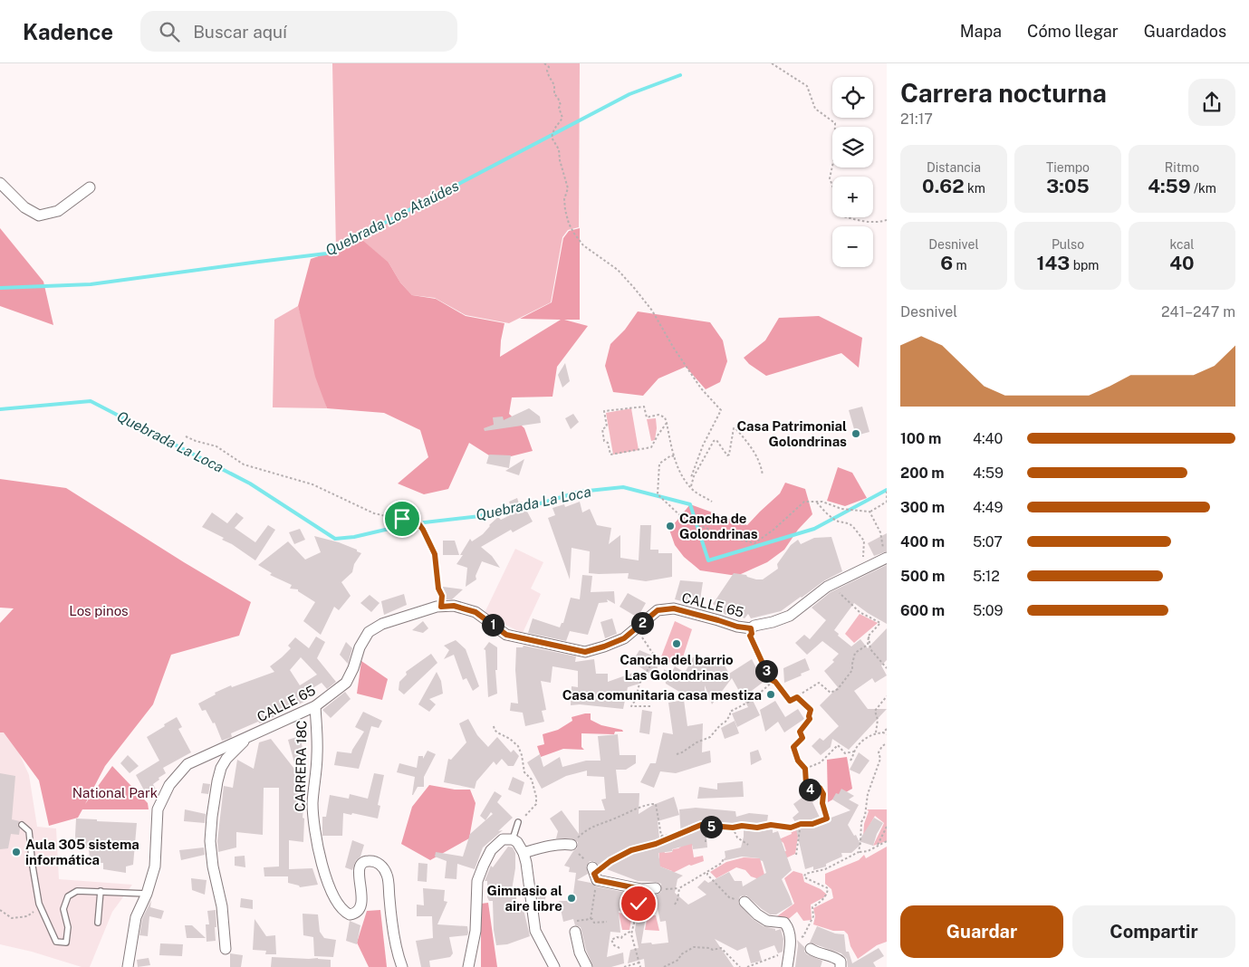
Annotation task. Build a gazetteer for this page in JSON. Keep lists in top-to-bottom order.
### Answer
{
  "streets": {
    "street": ["CALLE 65", "CARRERA 18C"]
  },
  "crossings": [
    ["CALLE 65", "CARRERA 18C"]
  ],
  "water": ["Quebrada Los Ataúdes", "Quebrada La Loca"],
  "parks": ["Los pinos", "National Park"],
  "places": [
    "Casa Patrimonial Golondrinas",
    "Cancha de Golondrinas",
    "Cancha del barrio Las Golondrinas",
    "Casa comunitaria casa mestiza",
    "Aula 305 sistema informática",
    "Gimnasio al aire libre"
  ],
  "page": {
    "header": "Kadence",
    "search": "Buscar aquí",
    "nav": ["Mapa", "Cómo llegar", "Guardados"],
    "heading": ["Carrera nocturna", "21:17"],
    "map_buttons": ["+", "−"],
    "stats": [
      ["Distancia", "0.62 km"],
      ["Tiempo", "3:05"],
      ["Ritmo", "4:59 /km"],
      ["Desnivel", "6 m"],
      ["Pulso", "143 bpm"],
      ["kcal", "40"]
    ],
    "chart": ["Desnivel", "241–247 m"],
    "list": [
      {
        "name": "100 m",
        "note": "4:40"
      },
      {
        "name": "200 m",
        "note": "4:59"
      },
      {
        "name": "300 m",
        "note": "4:49"
      },
      {
        "name": "400 m",
        "note": "5:07"
      },
      {
        "name": "500 m",
        "note": "5:12"
      },
      {
        "name": "600 m",
        "note": "5:09"
      }
    ],
    "pins": [
      "2",
      "1",
      "3",
      "4",
      "5"
    ],
    "buttons": ["Guardar", "Compartir"]
  }
}
